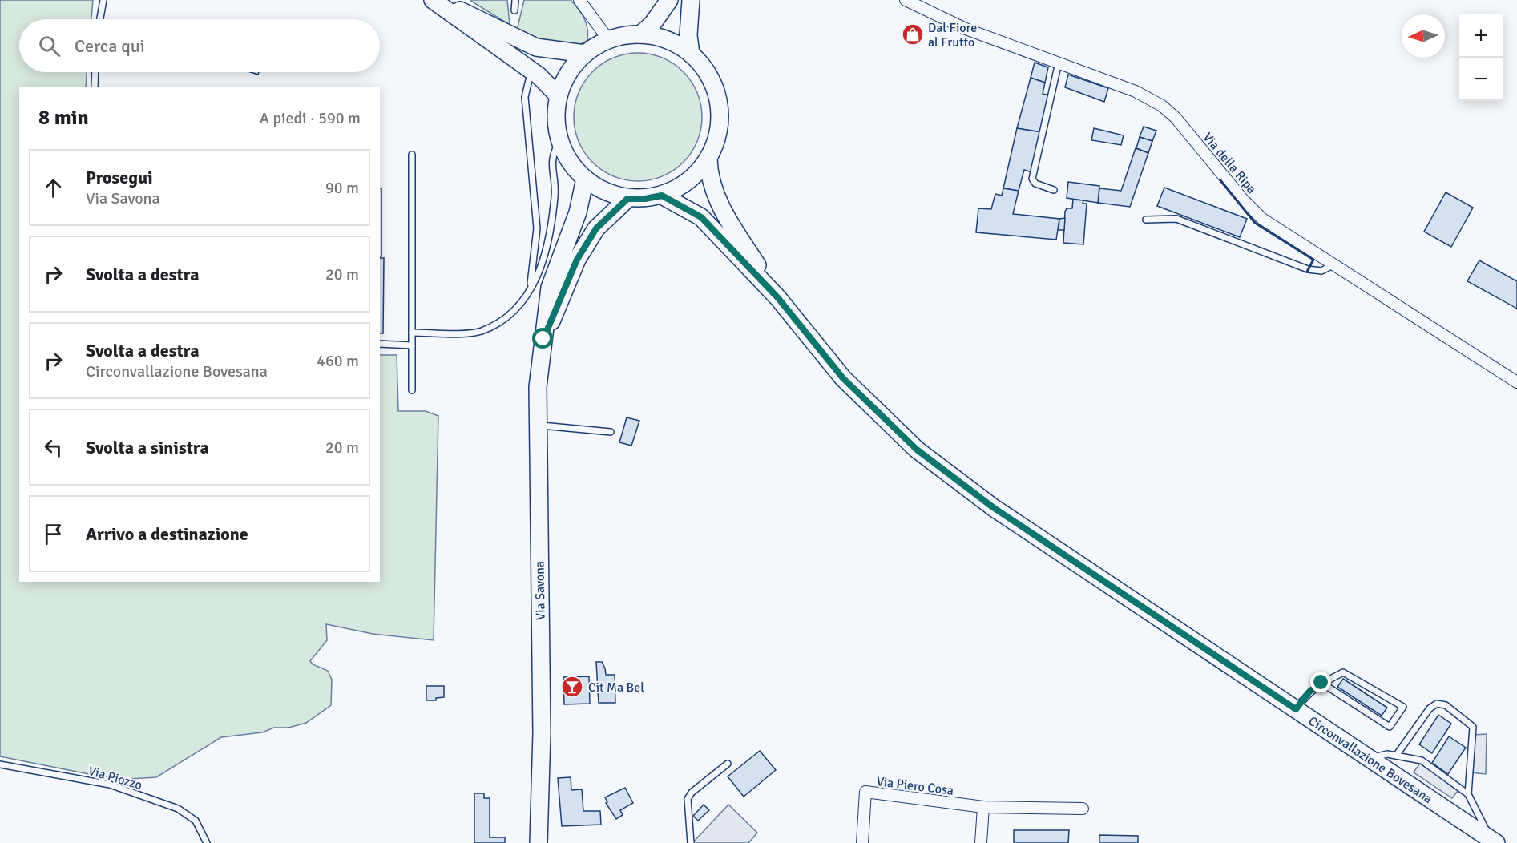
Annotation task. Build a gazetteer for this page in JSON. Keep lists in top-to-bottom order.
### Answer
{
  "streets": {
    "main road": ["Via Savona", "Circonvallazione Bovesana"],
    "street": ["Via della Ripa", "Via Piero Cosa"],
    "lane": ["Via Piozzo"]
  },
  "crossings": [
    ["Via Savona", "Circonvallazione Bovesana"]
  ],
  "places": {
    "shop": ["Dal Fiore al Frutto"],
    "bar": ["Cit Ma Bel"]
  },
  "north": "left",
  "page": {
    "map_buttons": ["+", "−"],
    "search": "Cerca qui",
    "heading": ["8 min", "A piedi · 590 m"],
    "list": [
      ["Prosegui", "Via Savona", "90 m"],
      ["Svolta a destra", "20 m"],
      ["Svolta a destra", "Circonvallazione Bovesana", "460 m"],
      ["Svolta a sinistra", "20 m"],
      "Arrivo a destinazione"
    ]
  }
}
